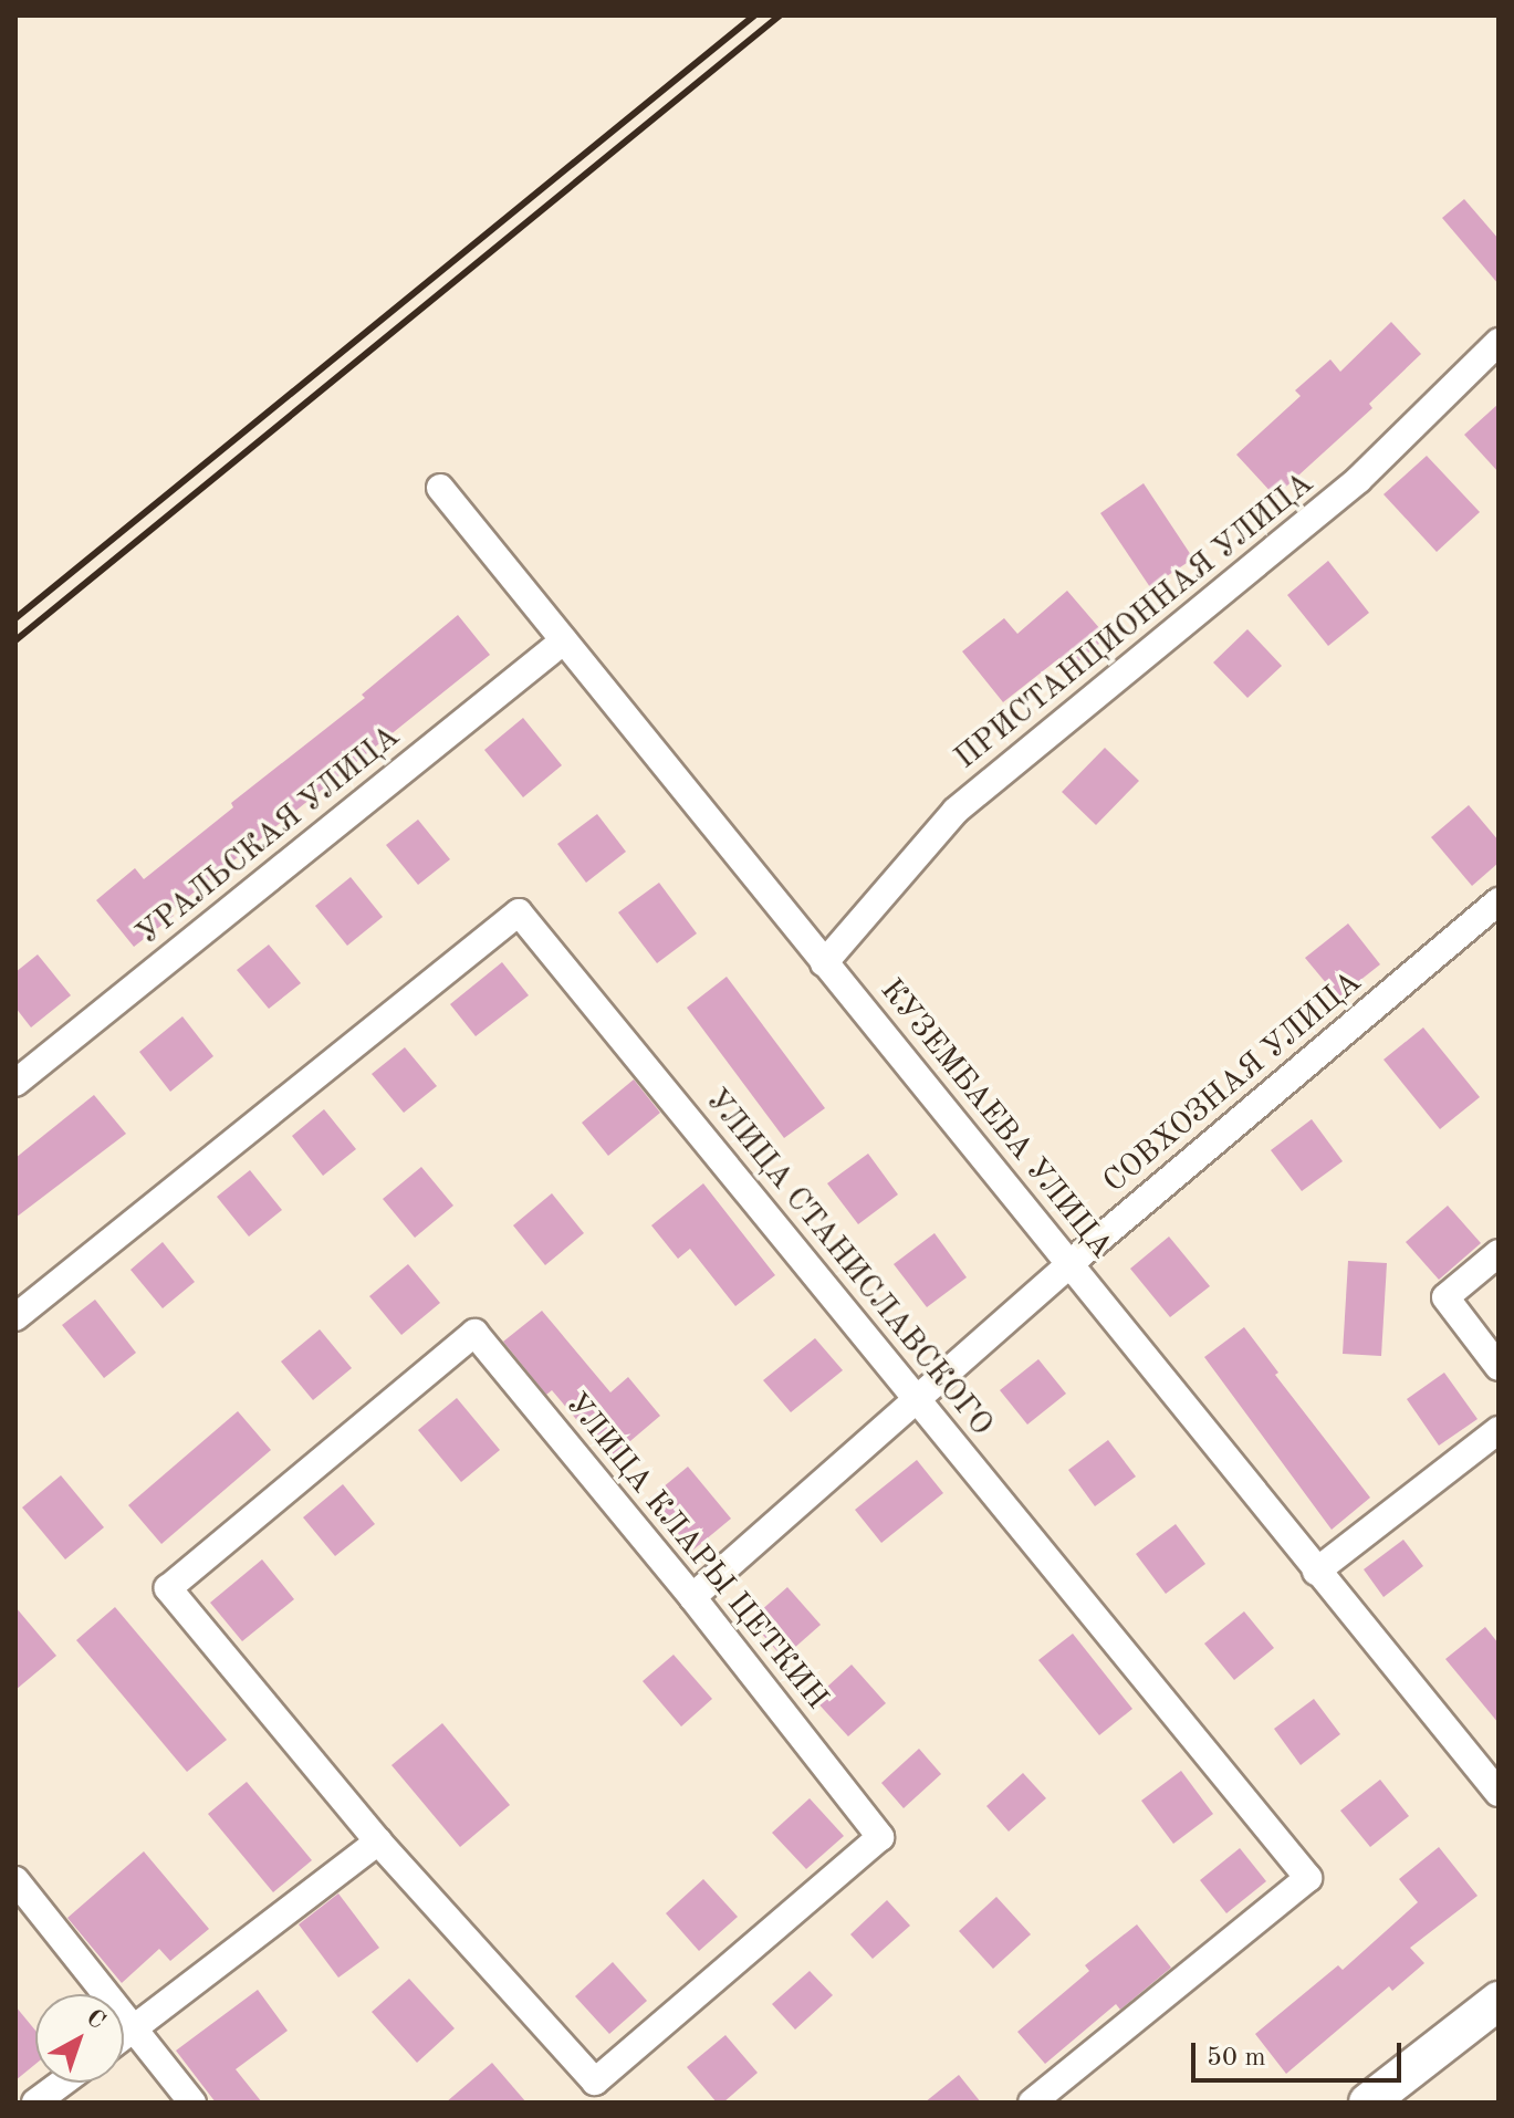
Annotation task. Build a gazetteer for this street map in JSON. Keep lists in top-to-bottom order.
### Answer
{
  "streets": {
    "street": [
      "ПРИСТАНЦИОННАЯ УЛИЦА",
      "УРАЛЬСКАЯ УЛИЦА",
      "СОВХОЗНАЯ УЛИЦА",
      "КУЗЕМБАЕВА УЛИЦА",
      "УЛИЦА СТАНИСЛАВСКОГО",
      "УЛИЦА КЛАРЫ ЦЕТКИН"
    ]
  },
  "crossings": [
    ["ПРИСТАНЦИОННАЯ УЛИЦА", "КУЗЕМБАЕВА УЛИЦА"],
    ["УРАЛЬСКАЯ УЛИЦА", "КУЗЕМБАЕВА УЛИЦА"],
    ["СОВХОЗНАЯ УЛИЦА", "КУЗЕМБАЕВА УЛИЦА"],
    ["СОВХОЗНАЯ УЛИЦА", "УЛИЦА СТАНИСЛАВСКОГО"],
    ["СОВХОЗНАЯ УЛИЦА", "УЛИЦА КЛАРЫ ЦЕТКИН"]
  ],
  "scale_bar": "50 m",
  "north": "top right"
}
